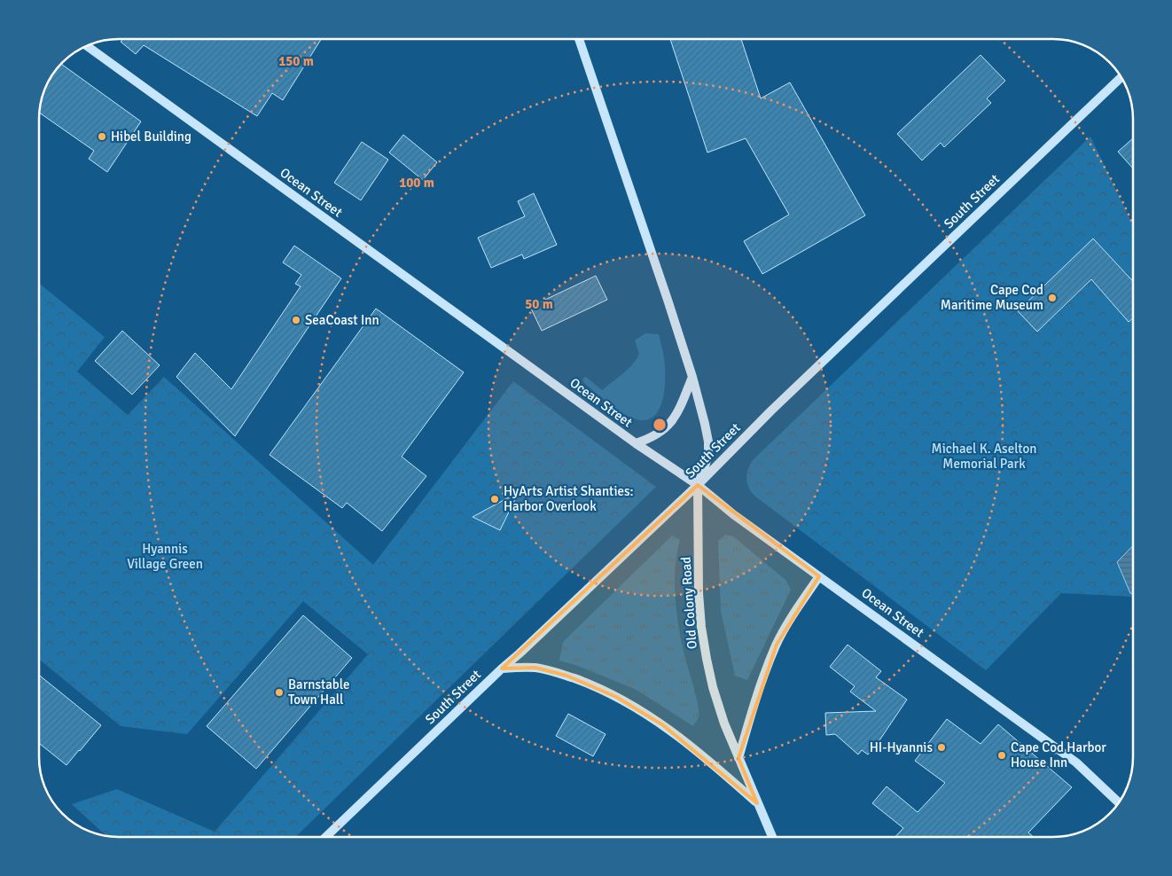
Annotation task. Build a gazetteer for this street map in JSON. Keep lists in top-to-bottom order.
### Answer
{
  "streets": {
    "main road": ["Ocean Street", "South Street", "Old Colony Road"]
  },
  "crossings": [
    ["Ocean Street", "South Street"],
    ["Ocean Street", "Old Colony Road"],
    ["South Street", "Old Colony Road"]
  ],
  "parks": ["Michael K. Aselton Memorial Park", "Hyannis Village Green"],
  "places": [
    "Hibel Building",
    "Cape Cod Maritime Museum",
    "SeaCoast Inn",
    "HyArts Artist Shanties: Harbor Overlook",
    "Barnstable Town Hall",
    "HI-Hyannis",
    "Cape Cod Harbor House Inn"
  ],
  "rings": ["150 m", "100 m", "50 m"]
}
